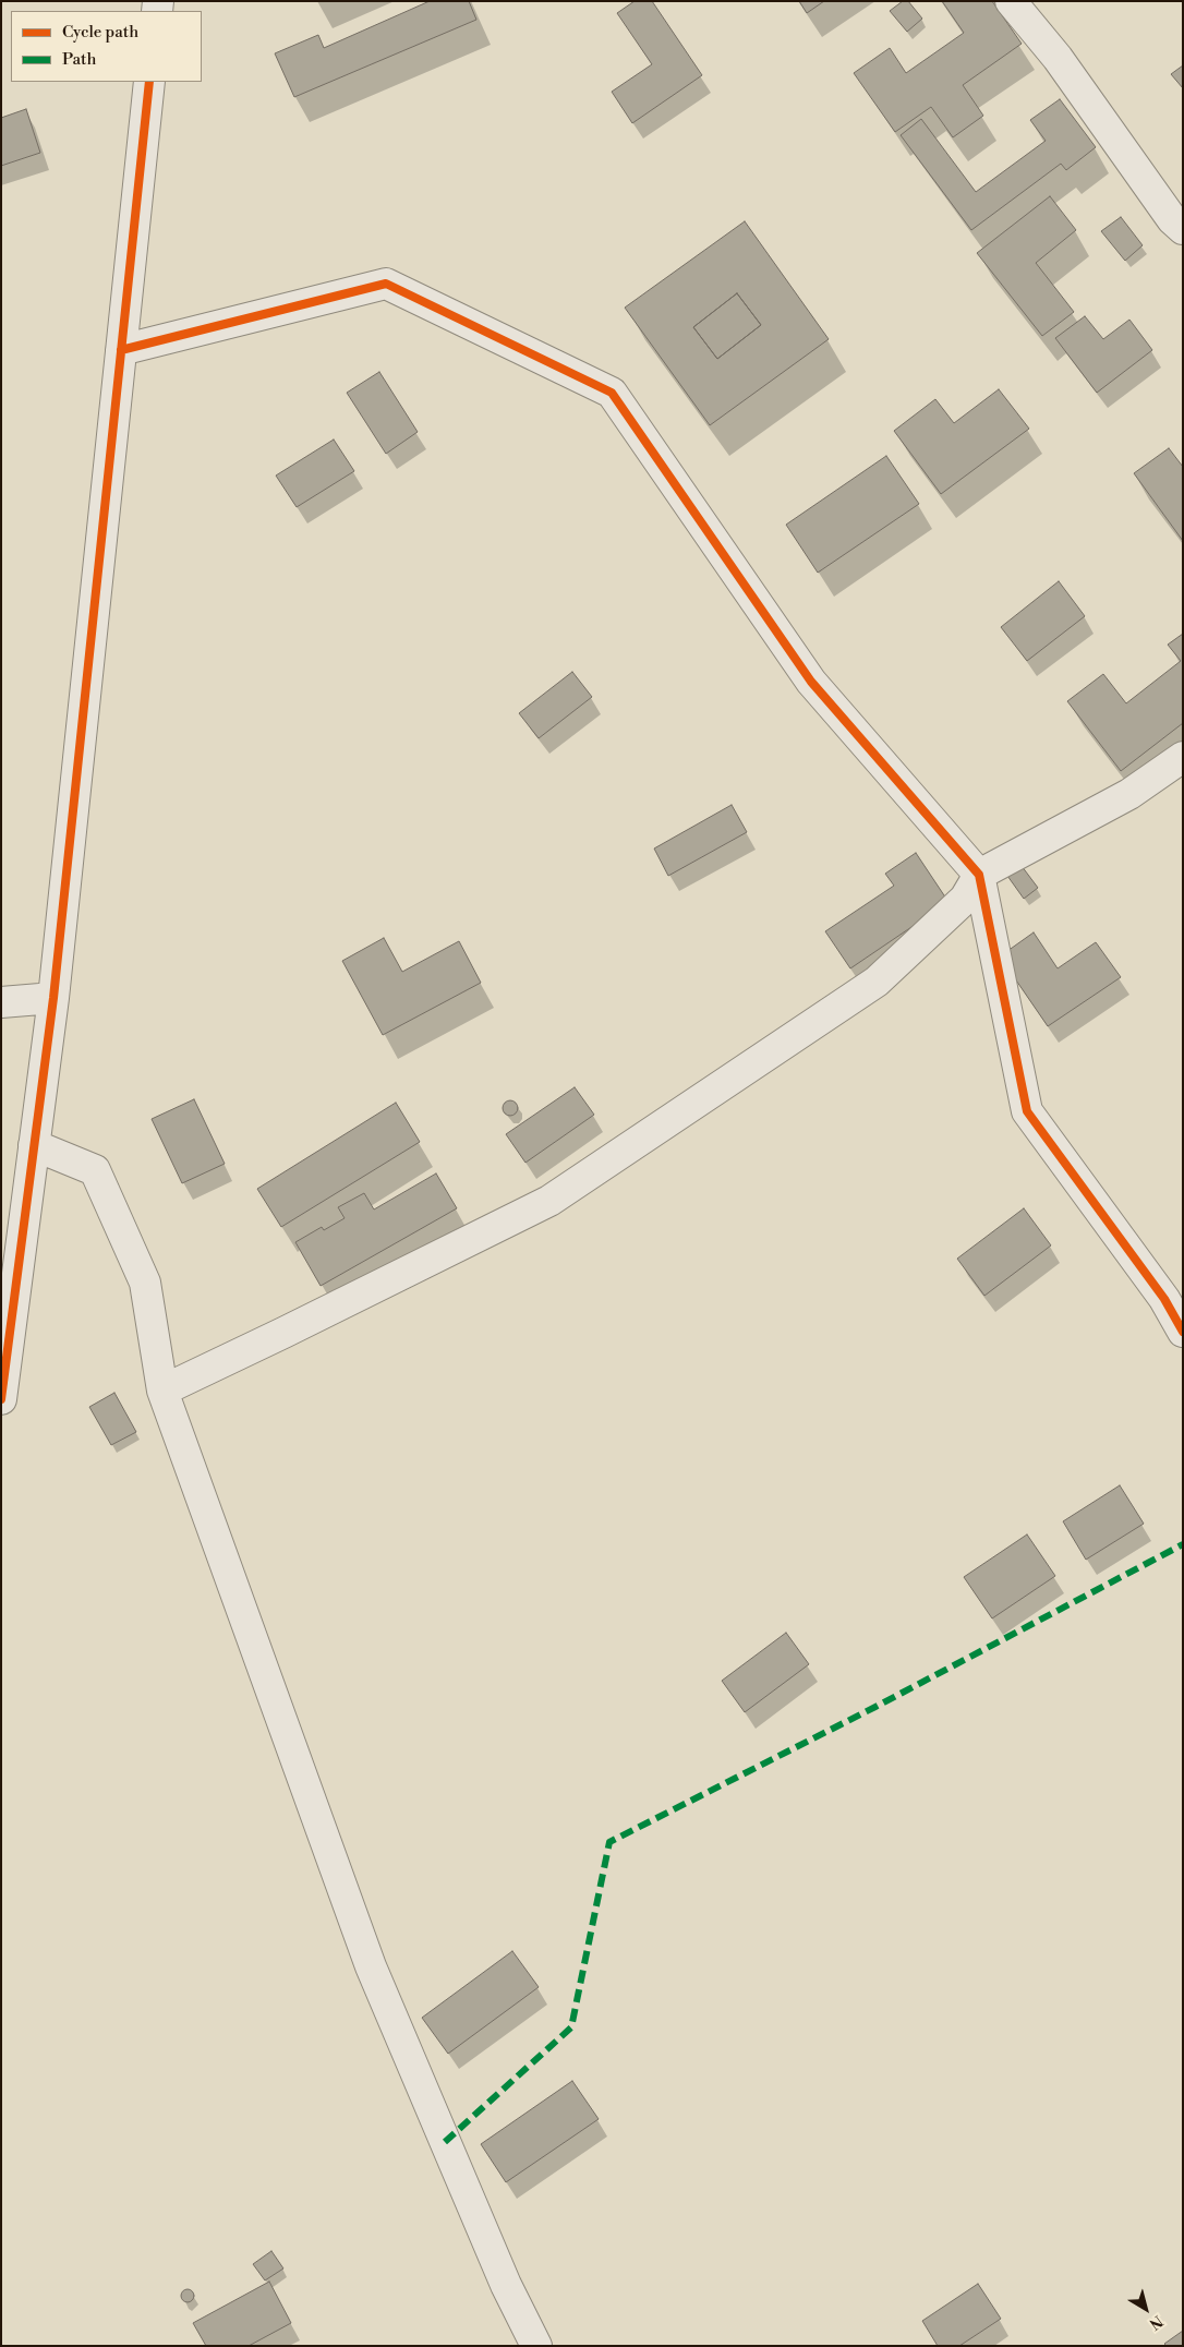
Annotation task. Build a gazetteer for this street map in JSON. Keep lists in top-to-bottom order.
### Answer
{
  "legend": ["Cycle path", "Path"],
  "north": "bottom right"
}
